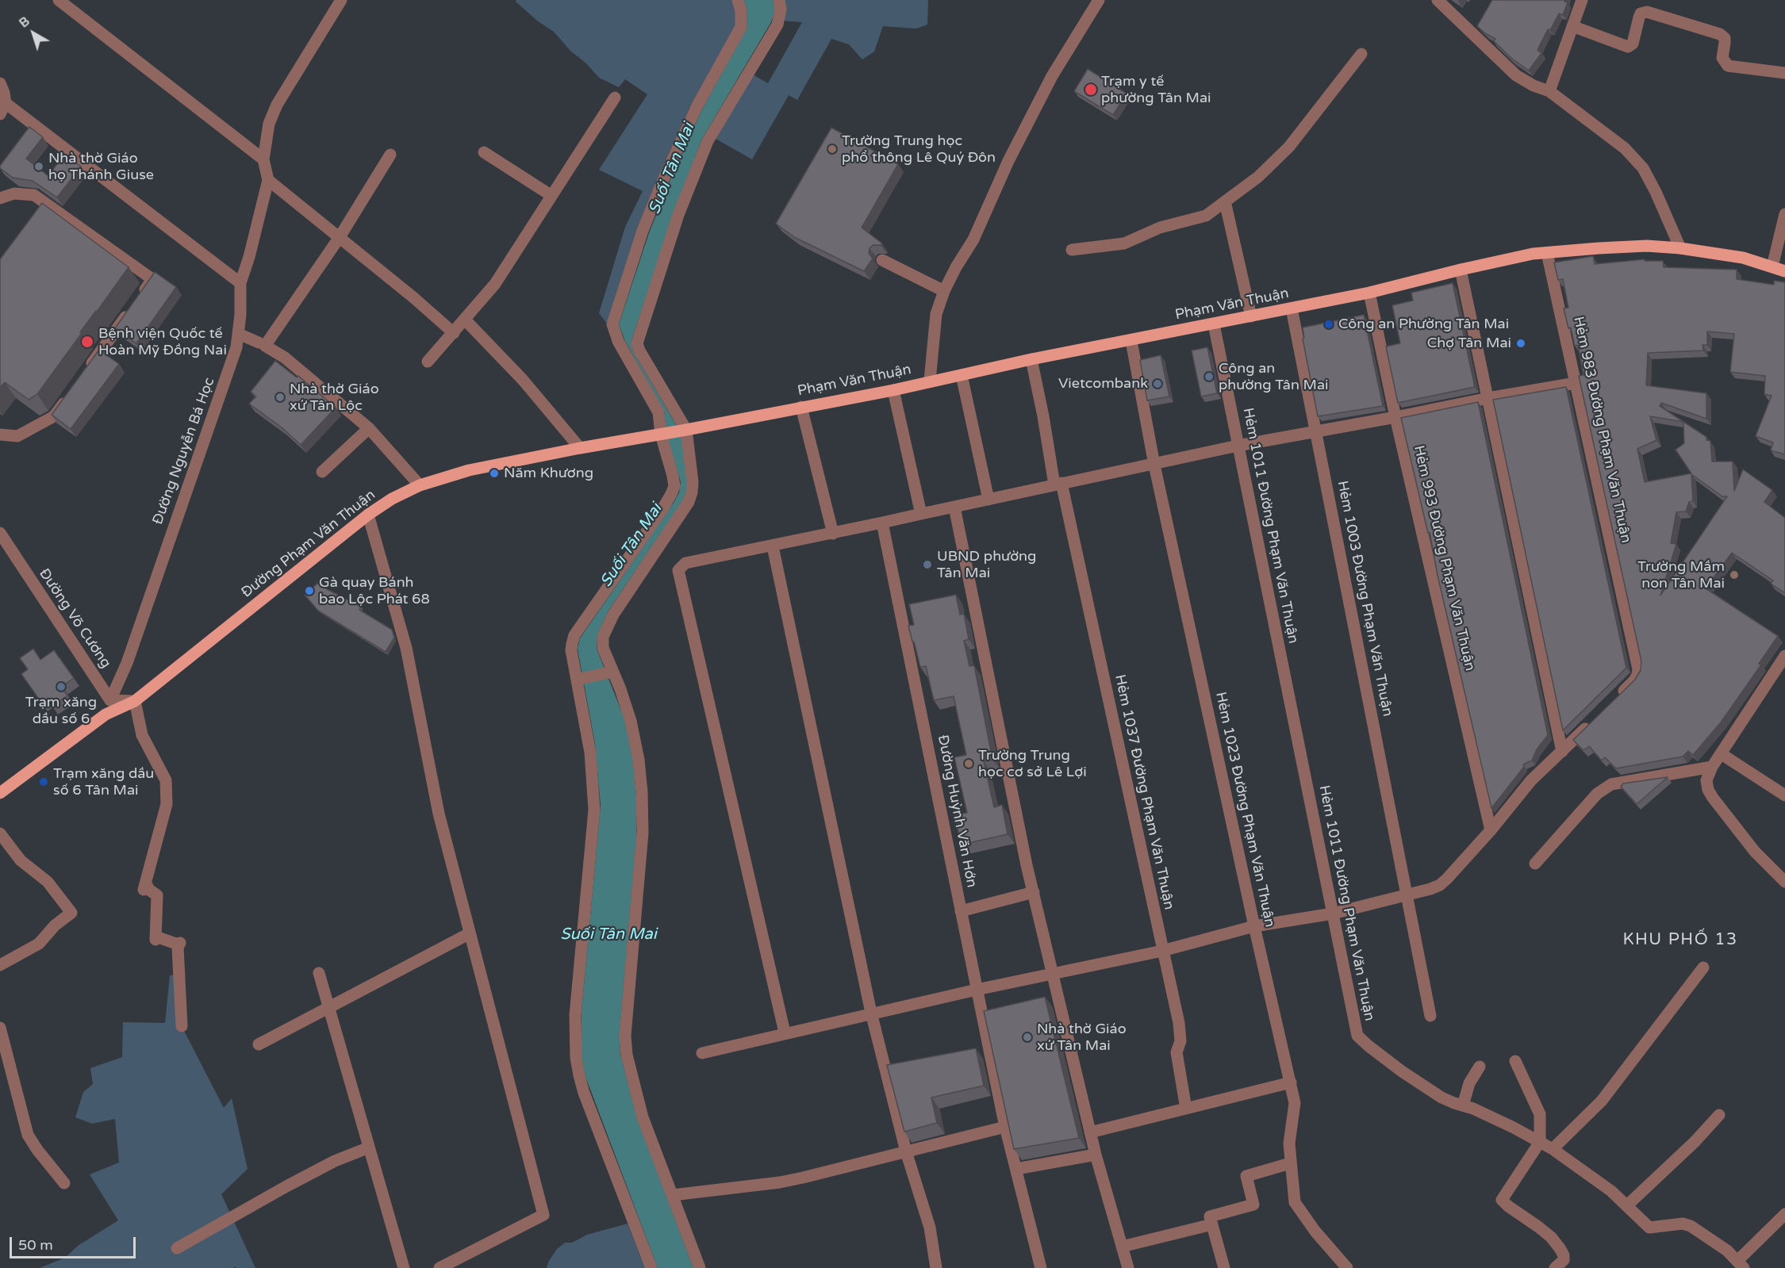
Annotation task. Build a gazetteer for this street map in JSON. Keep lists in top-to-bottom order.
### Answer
{
  "streets": {
    "main road": ["Phạm Văn Thuận", "Đường Phạm Văn Thuận"],
    "street": [
      "Hẻm 983 Đường Phạm Văn Thuận",
      "Đường Nguyễn Bá Học",
      "Hẻm 1011 Đường Phạm Văn Thuận",
      "Hẻm 993 Đường Phạm Văn Thuận",
      "Hẻm 1003 Đường Phạm Văn Thuận",
      "Đường Võ Cương",
      "Hẻm 1037 Đường Phạm Văn Thuận",
      "Hẻm 1023 Đường Phạm Văn Thuận",
      "Đường Huỳnh Văn Hớn"
    ]
  },
  "crossings": [
    ["Phạm Văn Thuận", "Hẻm 983 Đường Phạm Văn Thuận"],
    ["Phạm Văn Thuận", "Hẻm 1011 Đường Phạm Văn Thuận"],
    ["Phạm Văn Thuận", "Đường Phạm Văn Thuận"],
    ["Phạm Văn Thuận", "Hẻm 993 Đường Phạm Văn Thuận"],
    ["Phạm Văn Thuận", "Hẻm 1003 Đường Phạm Văn Thuận"],
    ["Phạm Văn Thuận", "Hẻm 1037 Đường Phạm Văn Thuận"],
    ["Phạm Văn Thuận", "Hẻm 1023 Đường Phạm Văn Thuận"],
    ["Đường Nguyễn Bá Học", "Đường Võ Cương"]
  ],
  "districts": ["KHU PHỐ 13"],
  "water": ["Suối Tân Mai"],
  "places": [
    "Trạm y tế phường Tân Mai",
    "Trường Trung học phổ thông Lê Quý Đôn",
    "Nhà thờ Giáo họ Thánh Giuse",
    "Công an Phường Tân Mai",
    "Bệnh viện Quốc tế Hoàn Mỹ Đồng Nai",
    "Chợ Tân Mai",
    "Công an phường Tân Mai",
    "Vietcombank",
    "Nhà thờ Giáo xứ Tân Lộc",
    "Năm Khương",
    "UBND phường Tân Mai",
    "Trường Mầm non Tân Mai",
    "Gà quay Bánh bao Lộc Phát 68",
    "Trạm xăng dầu số 6",
    "Trường Trung học cơ sở Lê Lợi",
    "Trạm xăng dầu số 6 Tân Mai",
    "Nhà thờ Giáo xứ Tân Mai"
  ],
  "scale_bar": "50 m",
  "north": "top left"
}
